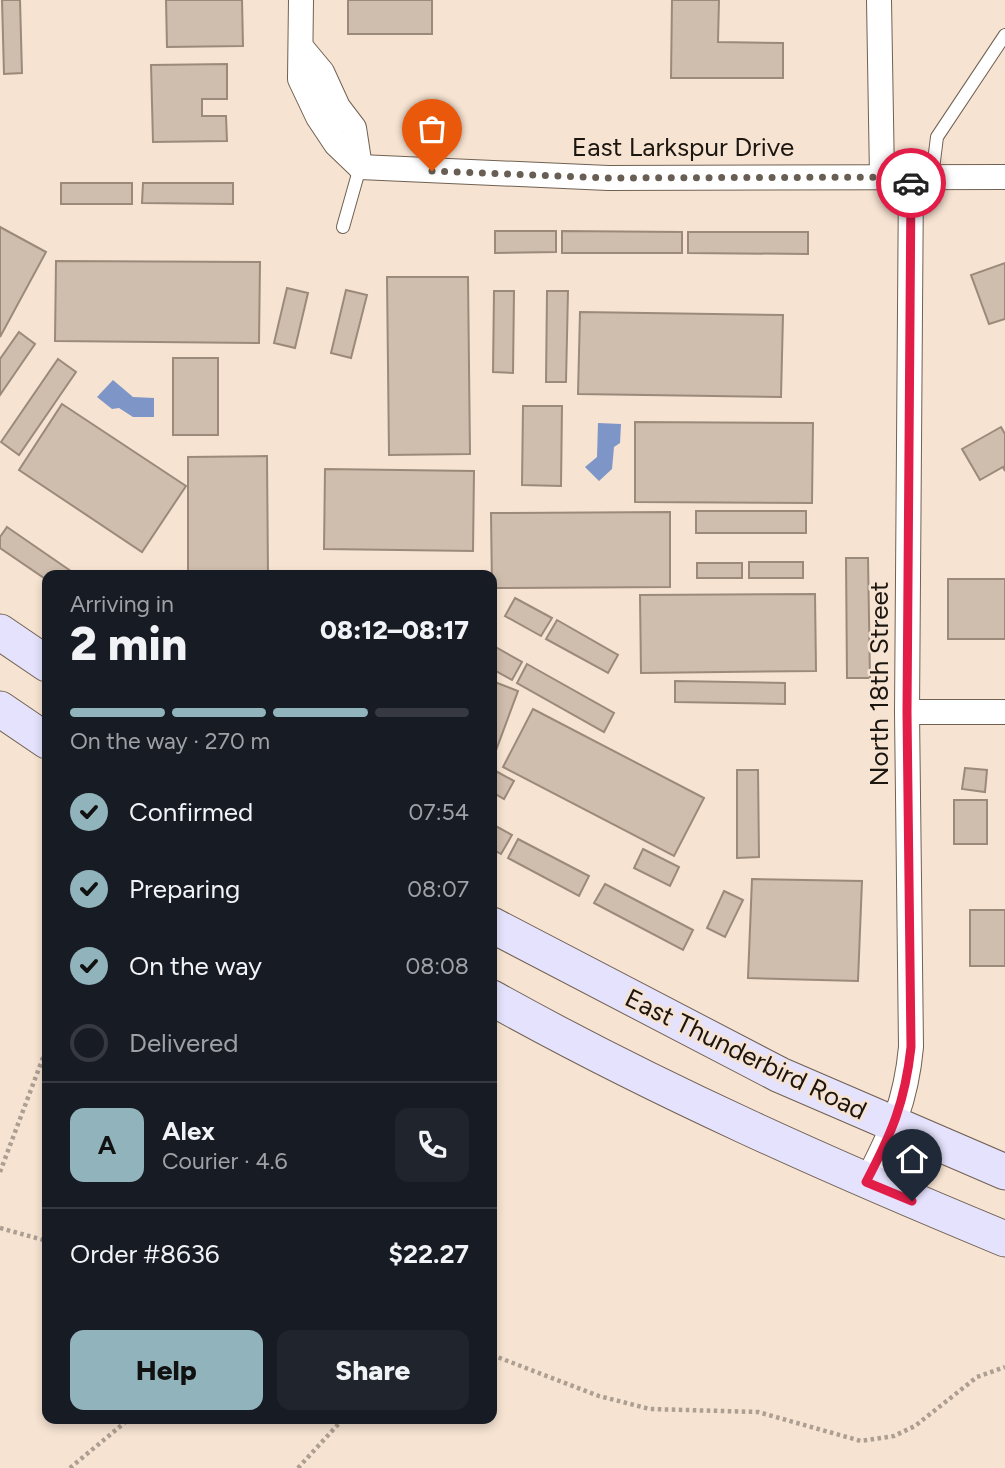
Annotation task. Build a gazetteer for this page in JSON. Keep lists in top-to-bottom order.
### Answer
{
  "streets": {
    "main road": ["East Thunderbird Road"],
    "street": ["East Larkspur Drive", "North 18th Street"]
  },
  "crossings": [
    ["East Larkspur Drive", "North 18th Street"],
    ["North 18th Street", "East Thunderbird Road"]
  ],
  "page": {
    "heading": ["2 min", "Arriving in", "08:12–08:17"],
    "panel": [
      "Alex",
      "Courier · 4.6",
      "Order #8636",
      "$22.27"
    ],
    "bar": "On the way · 270 m",
    "list": [
      ["Confirmed", "07:54"],
      ["Preparing", "08:07"],
      ["On the way", "08:08"],
      "Delivered"
    ],
    "round": "A",
    "buttons": ["Help", "Share"]
  }
}
